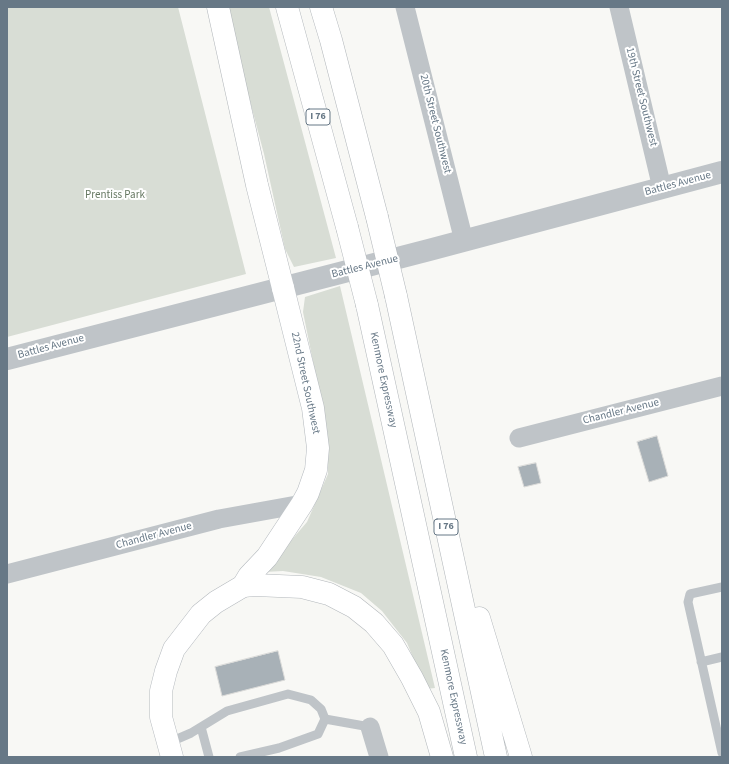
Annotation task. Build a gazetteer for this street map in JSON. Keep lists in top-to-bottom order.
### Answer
{
  "streets": {
    "main road": ["I 76", "Kenmore Expressway", "22nd Street Southwest"],
    "street": [
      "19th Street Southwest",
      "20th Street Southwest",
      "Battles Avenue",
      "Chandler Avenue"
    ]
  },
  "crossings": [
    ["19th Street Southwest", "Battles Avenue"],
    ["20th Street Southwest", "Battles Avenue"],
    ["Battles Avenue", "22nd Street Southwest"],
    ["22nd Street Southwest", "Chandler Avenue"]
  ],
  "parks": ["Prentiss Park"]
}
